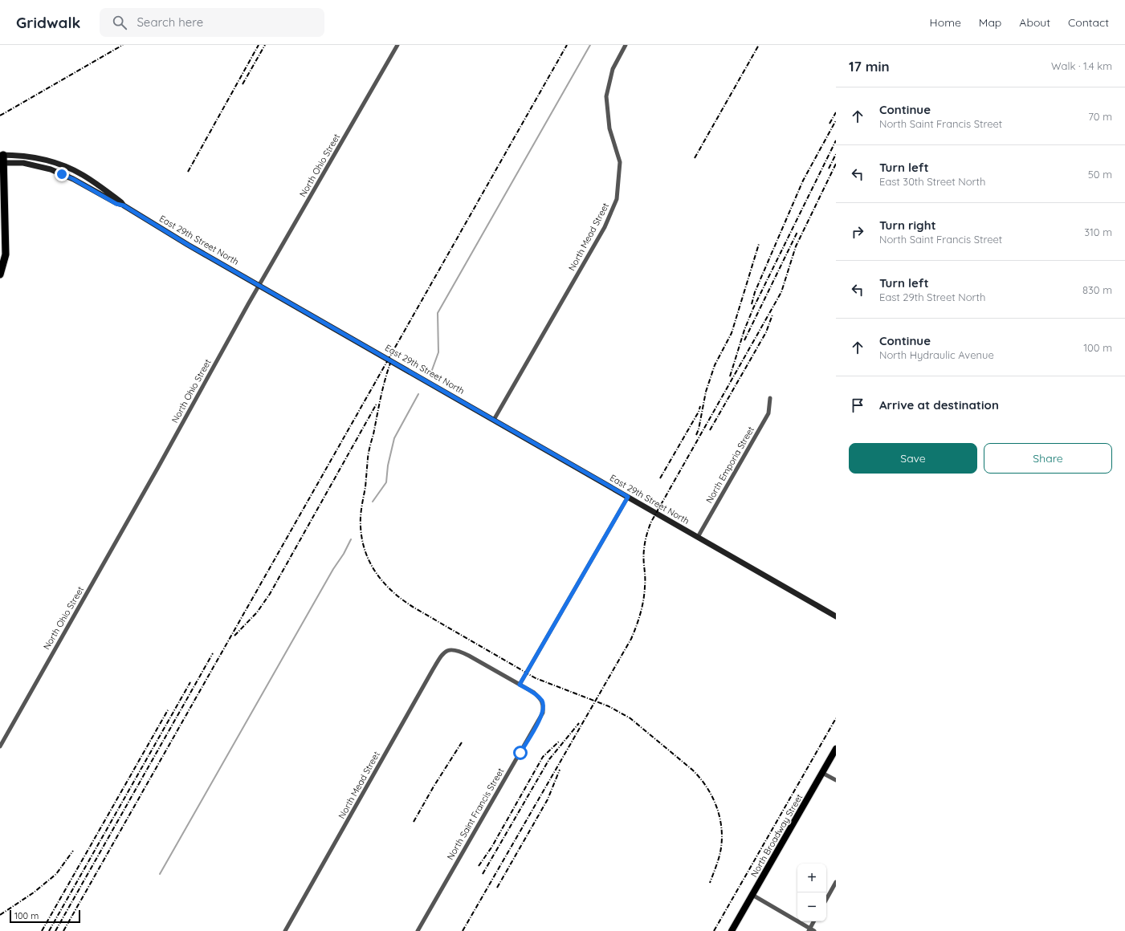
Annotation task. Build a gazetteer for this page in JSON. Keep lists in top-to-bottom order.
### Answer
{
  "streets": {
    "main road": ["North Broadway Street"],
    "street": [
      "North Ohio Street",
      "North Mead Street",
      "East 29th Street North",
      "North Emporia Street",
      "North Saint Francis Street"
    ]
  },
  "crossings": [
    ["North Ohio Street", "East 29th Street North"],
    ["North Mead Street", "East 29th Street North"],
    ["North Mead Street", "North Saint Francis Street"],
    ["East 29th Street North", "North Emporia Street"]
  ],
  "scale_bar": "100 m",
  "page": {
    "header": "Gridwalk",
    "search": "Search here",
    "nav": [
      "Home",
      "Map",
      "About",
      "Contact"
    ],
    "heading": ["17 min", "Walk · 1.4 km"],
    "list": [
      ["Continue", "North Saint Francis Street", "70 m"],
      ["Turn left", "East 30th Street North", "50 m"],
      ["Turn right", "North Saint Francis Street", "310 m"],
      ["Turn left", "East 29th Street North", "830 m"],
      ["Continue", "North Hydraulic Avenue", "100 m"],
      "Arrive at destination"
    ],
    "buttons": ["Save", "Share"],
    "map_buttons": ["+", "−"],
    "scale": "100 m"
  }
}
